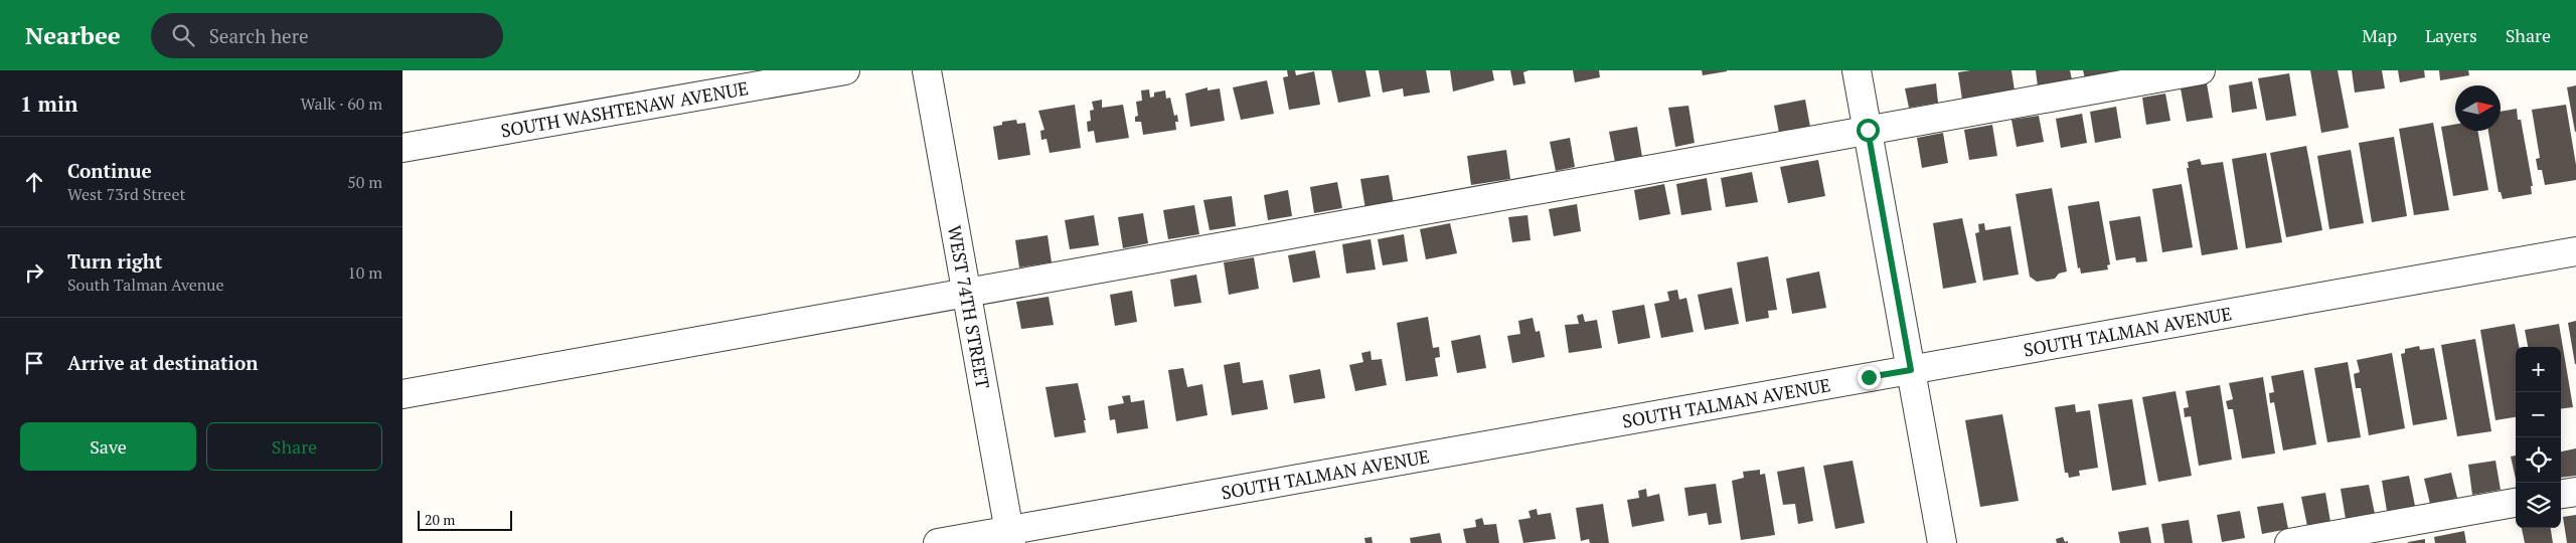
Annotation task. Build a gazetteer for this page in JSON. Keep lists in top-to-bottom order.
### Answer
{
  "streets": {
    "street": ["SOUTH WASHTENAW AVENUE", "WEST 74TH STREET", "SOUTH TALMAN AVENUE"]
  },
  "crossings": [
    ["WEST 74TH STREET", "SOUTH TALMAN AVENUE"]
  ],
  "scale_bar": "20 m",
  "north": "right",
  "page": {
    "header": "Nearbee",
    "search": "Search here",
    "nav": ["Map", "Layers", "Share"],
    "heading": ["1 min", "Walk · 60 m"],
    "list": [
      ["Continue", "West 73rd Street", "50 m"],
      ["Turn right", "South Talman Avenue", "10 m"],
      "Arrive at destination"
    ],
    "map_buttons": ["+", "−"],
    "buttons": ["Save", "Share"],
    "scale": "20 m"
  }
}
